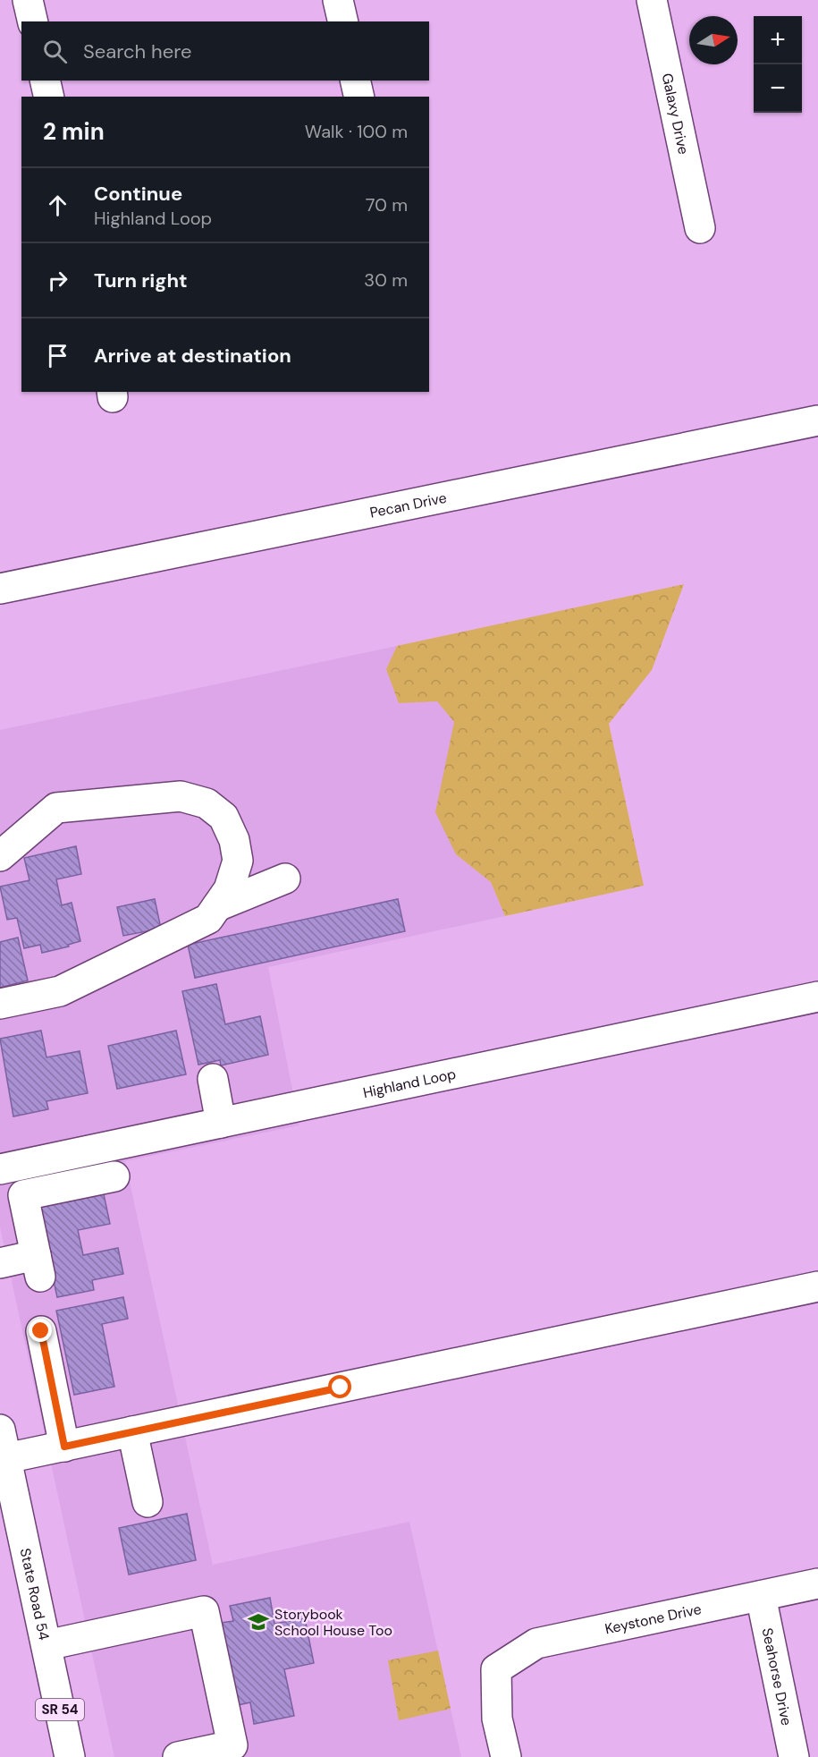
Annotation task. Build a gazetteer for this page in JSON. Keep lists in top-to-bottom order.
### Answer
{
  "streets": {
    "street": [
      "Galaxy Drive",
      "Pecan Drive",
      "Highland Loop",
      "State Road 54",
      "Keystone Drive",
      "Seahorse Drive",
      "SR 54"
    ]
  },
  "crossings": [
    ["Keystone Drive", "Seahorse Drive"]
  ],
  "places": {
    "school or university": ["Storybook School House Too"]
  },
  "north": "right",
  "page": {
    "map_buttons": ["+", "−"],
    "search": "Search here",
    "heading": ["2 min", "Walk · 100 m"],
    "list": [
      ["Continue", "Highland Loop", "70 m"],
      ["Turn right", "30 m"],
      "Arrive at destination"
    ]
  }
}
